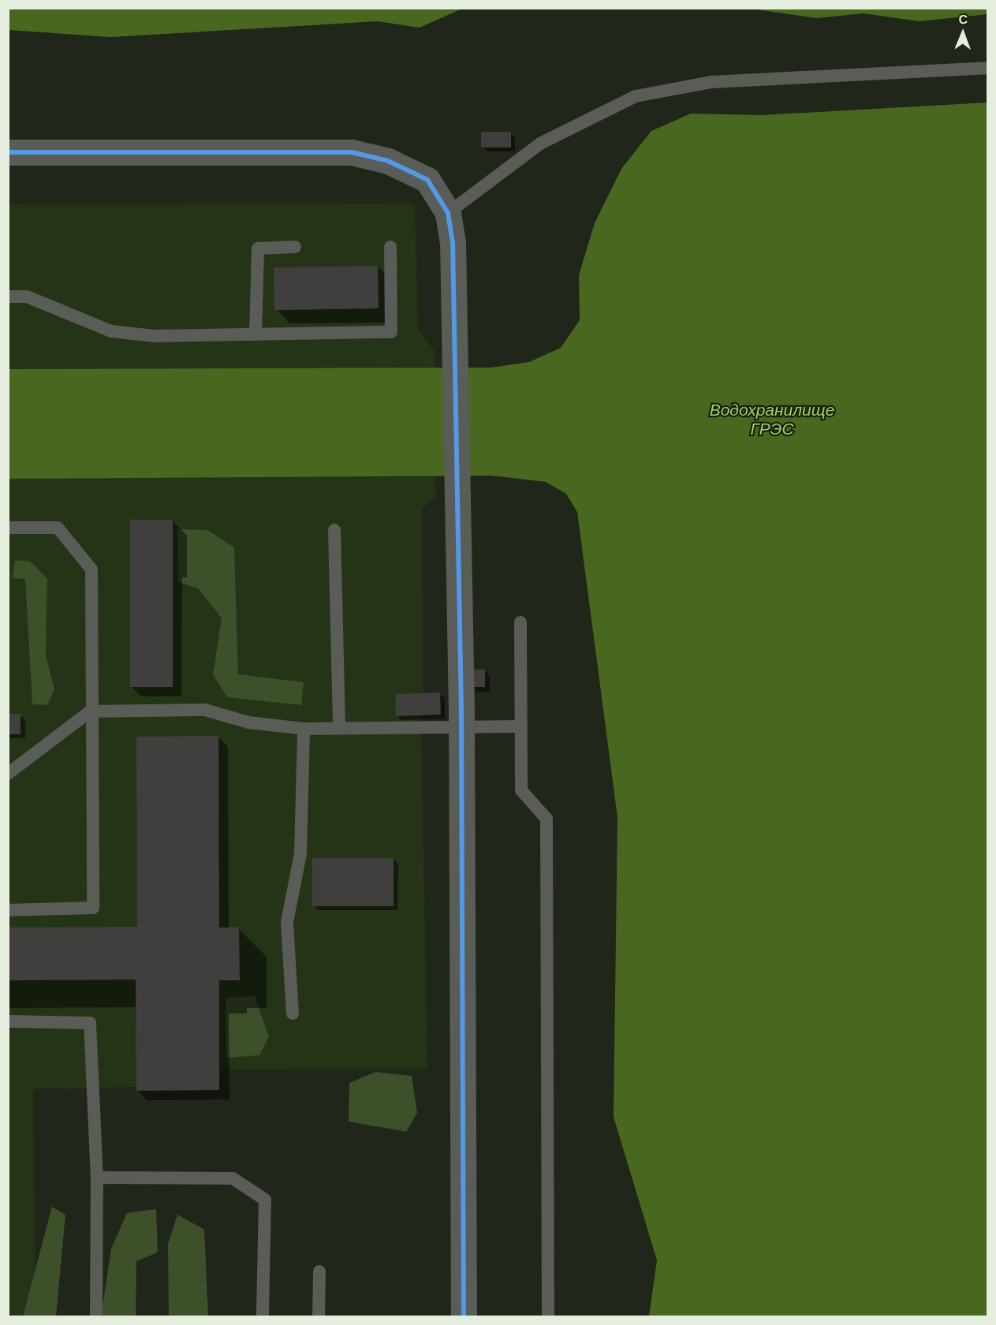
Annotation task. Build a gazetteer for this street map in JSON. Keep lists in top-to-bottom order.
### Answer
{
  "water": ["Водохранилище ГРЭС"],
  "north": "top"
}
